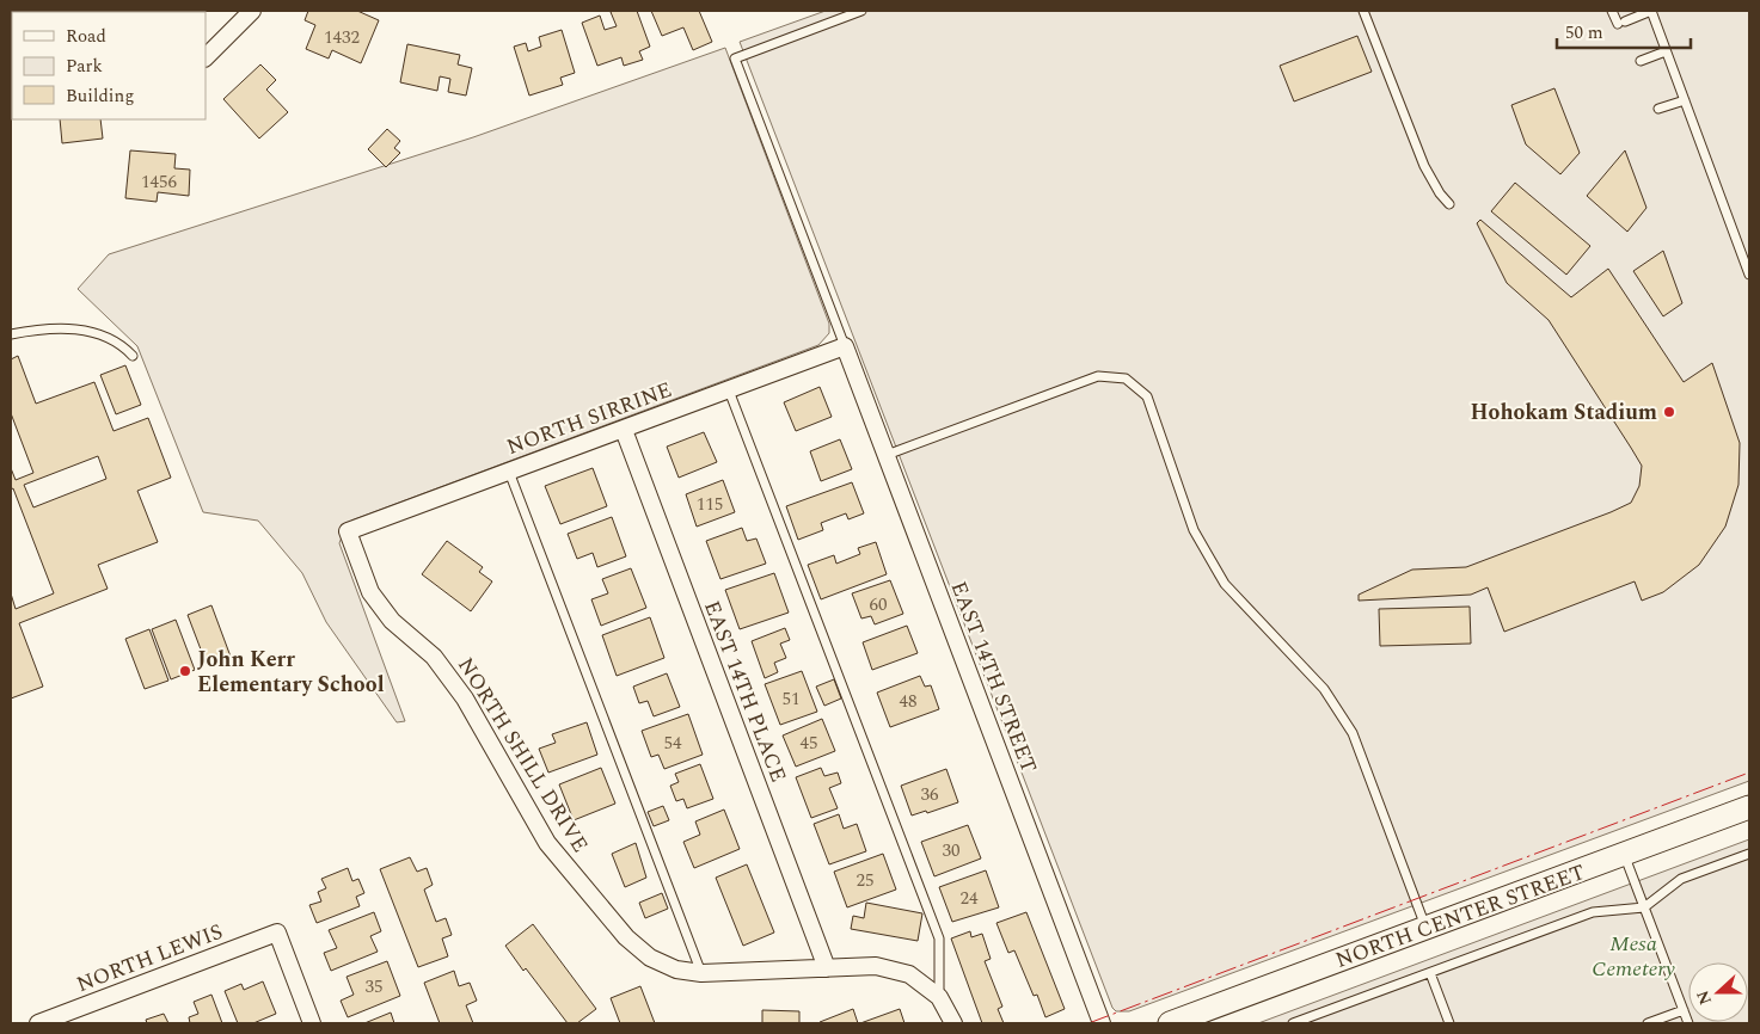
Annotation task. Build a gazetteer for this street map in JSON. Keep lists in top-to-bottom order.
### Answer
{
  "streets": {
    "street": [
      "NORTH SIRRINE",
      "EAST 14TH STREET",
      "EAST 14TH PLACE",
      "NORTH SHILL DRIVE",
      "NORTH CENTER STREET",
      "NORTH LEWIS"
    ]
  },
  "crossings": [
    ["NORTH SIRRINE", "EAST 14TH STREET"],
    ["NORTH SIRRINE", "EAST 14TH PLACE"],
    ["NORTH SIRRINE", "NORTH SHILL DRIVE"],
    ["EAST 14TH PLACE", "NORTH SHILL DRIVE"]
  ],
  "parks": ["Mesa Cemetery"],
  "places": ["Hohokam Stadium", "John Kerr Elementary School"],
  "house_numbers": [
    "1432",
    "1456",
    "115",
    "60",
    "51",
    "48",
    "54",
    "45",
    "36",
    "30",
    "25",
    "24",
    "35"
  ],
  "legend": ["Road", "Park", "Building"],
  "scale_bar": "50 m",
  "north": "left"
}
